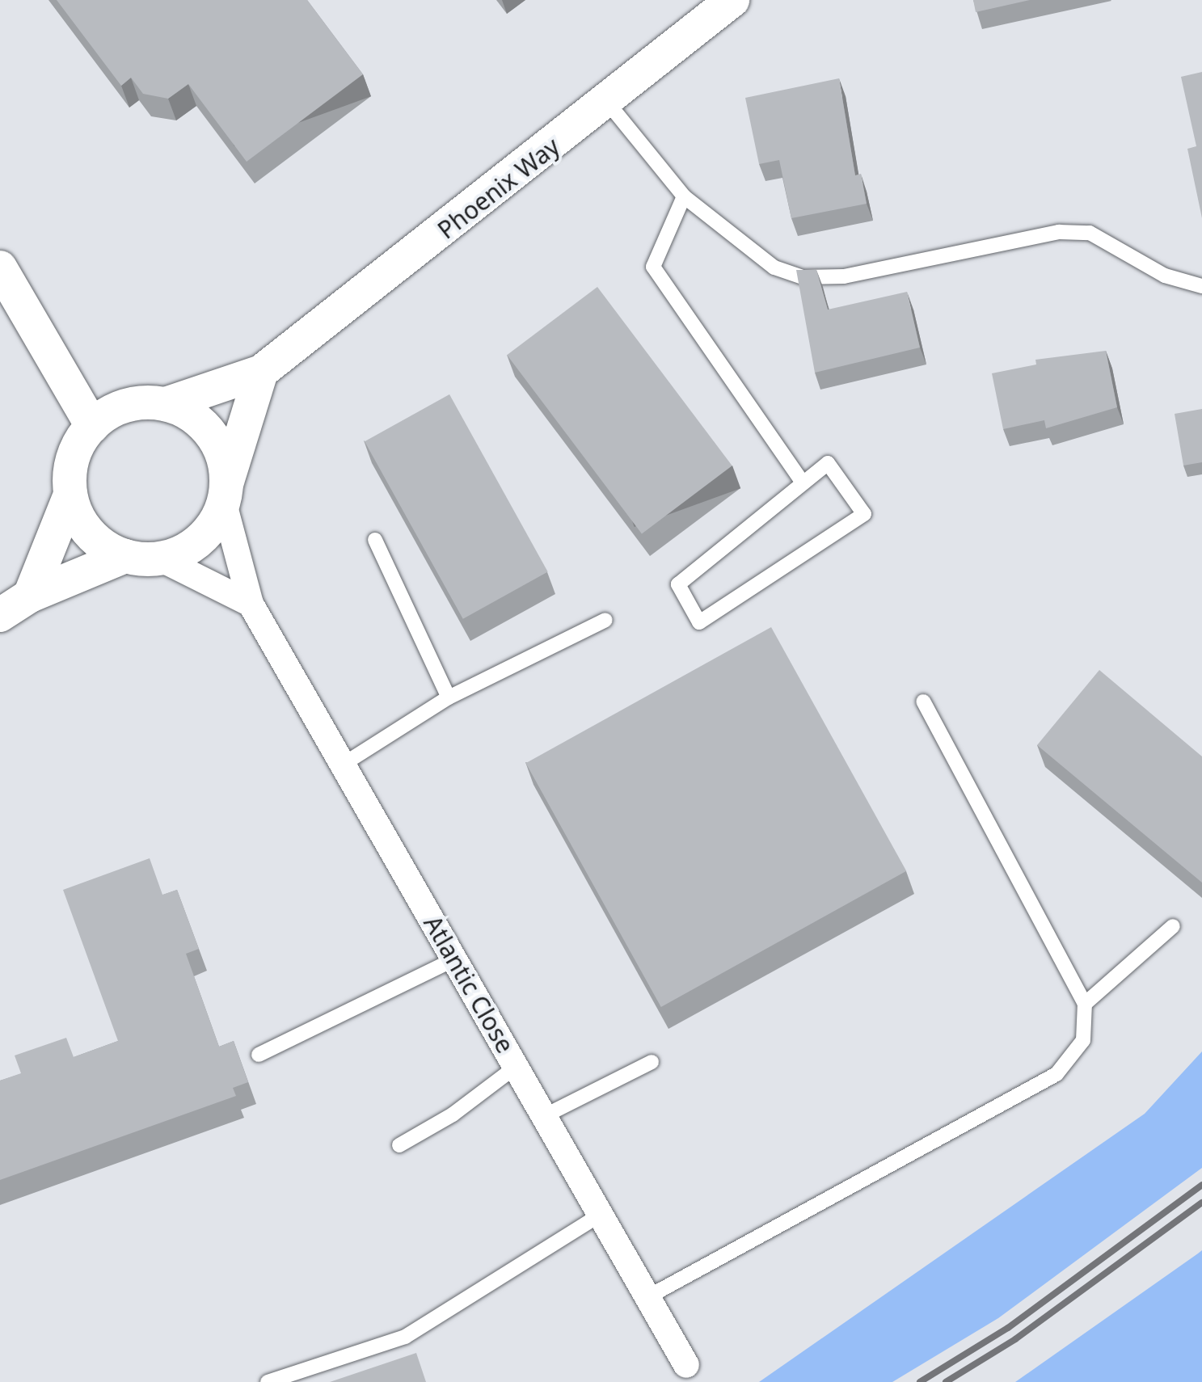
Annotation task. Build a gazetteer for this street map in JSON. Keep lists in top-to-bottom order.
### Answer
{
  "streets": {
    "street": ["Phoenix Way", "Atlantic Close"]
  },
  "crossings": [
    ["Phoenix Way", "Atlantic Close"]
  ]
}
